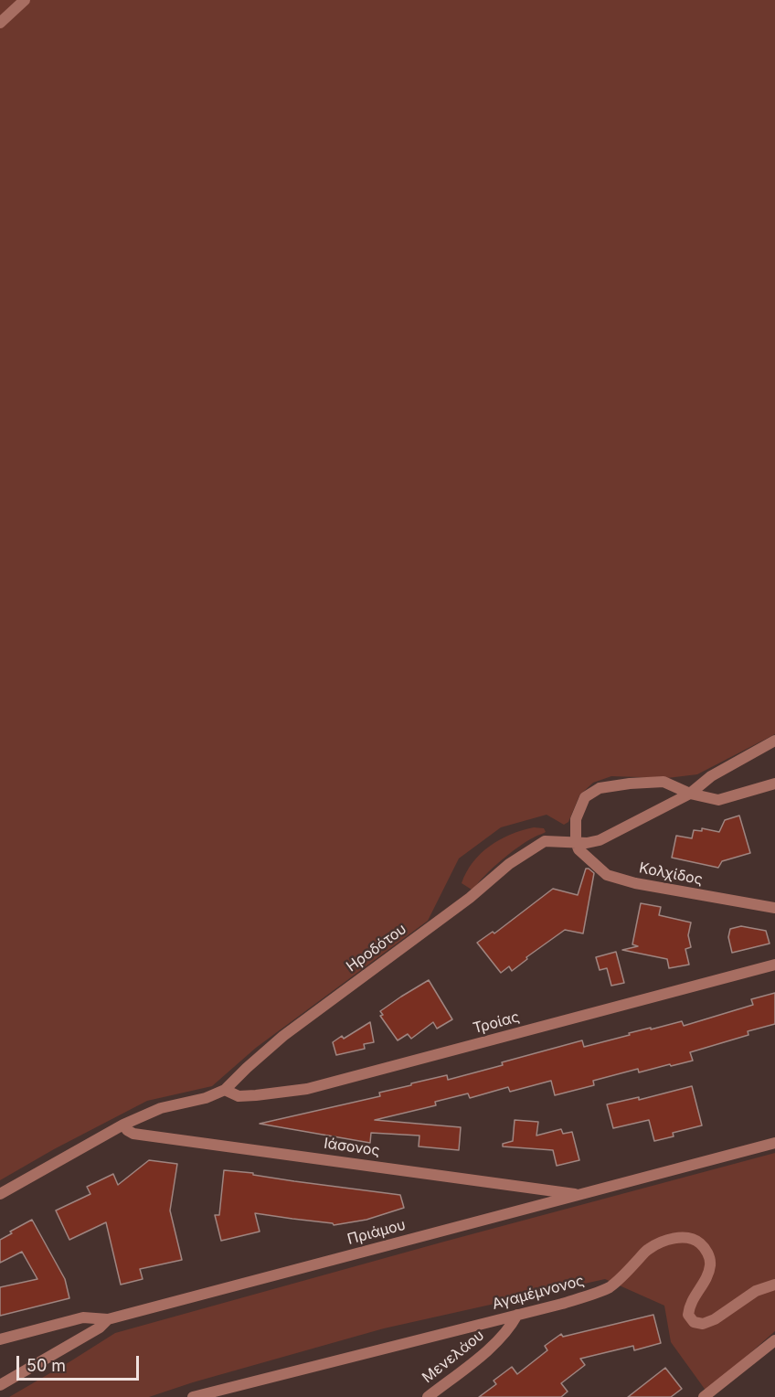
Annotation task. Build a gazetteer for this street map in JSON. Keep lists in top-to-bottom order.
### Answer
{
  "streets": {
    "street": [
      "Κολχίδος",
      "Ηροδότου",
      "Τροίας",
      "Ιάσονος",
      "Πριάμου",
      "Αγαμέμνονος",
      "Μενελάου"
    ]
  },
  "crossings": [
    ["Κολχίδος", "Ηροδότου"],
    ["Ηροδότου", "Τροίας"],
    ["Ηροδότου", "Ιάσονος"],
    ["Ιάσονος", "Πριάμου"],
    ["Αγαμέμνονος", "Μενελάου"]
  ],
  "scale_bar": "50 m"
}
